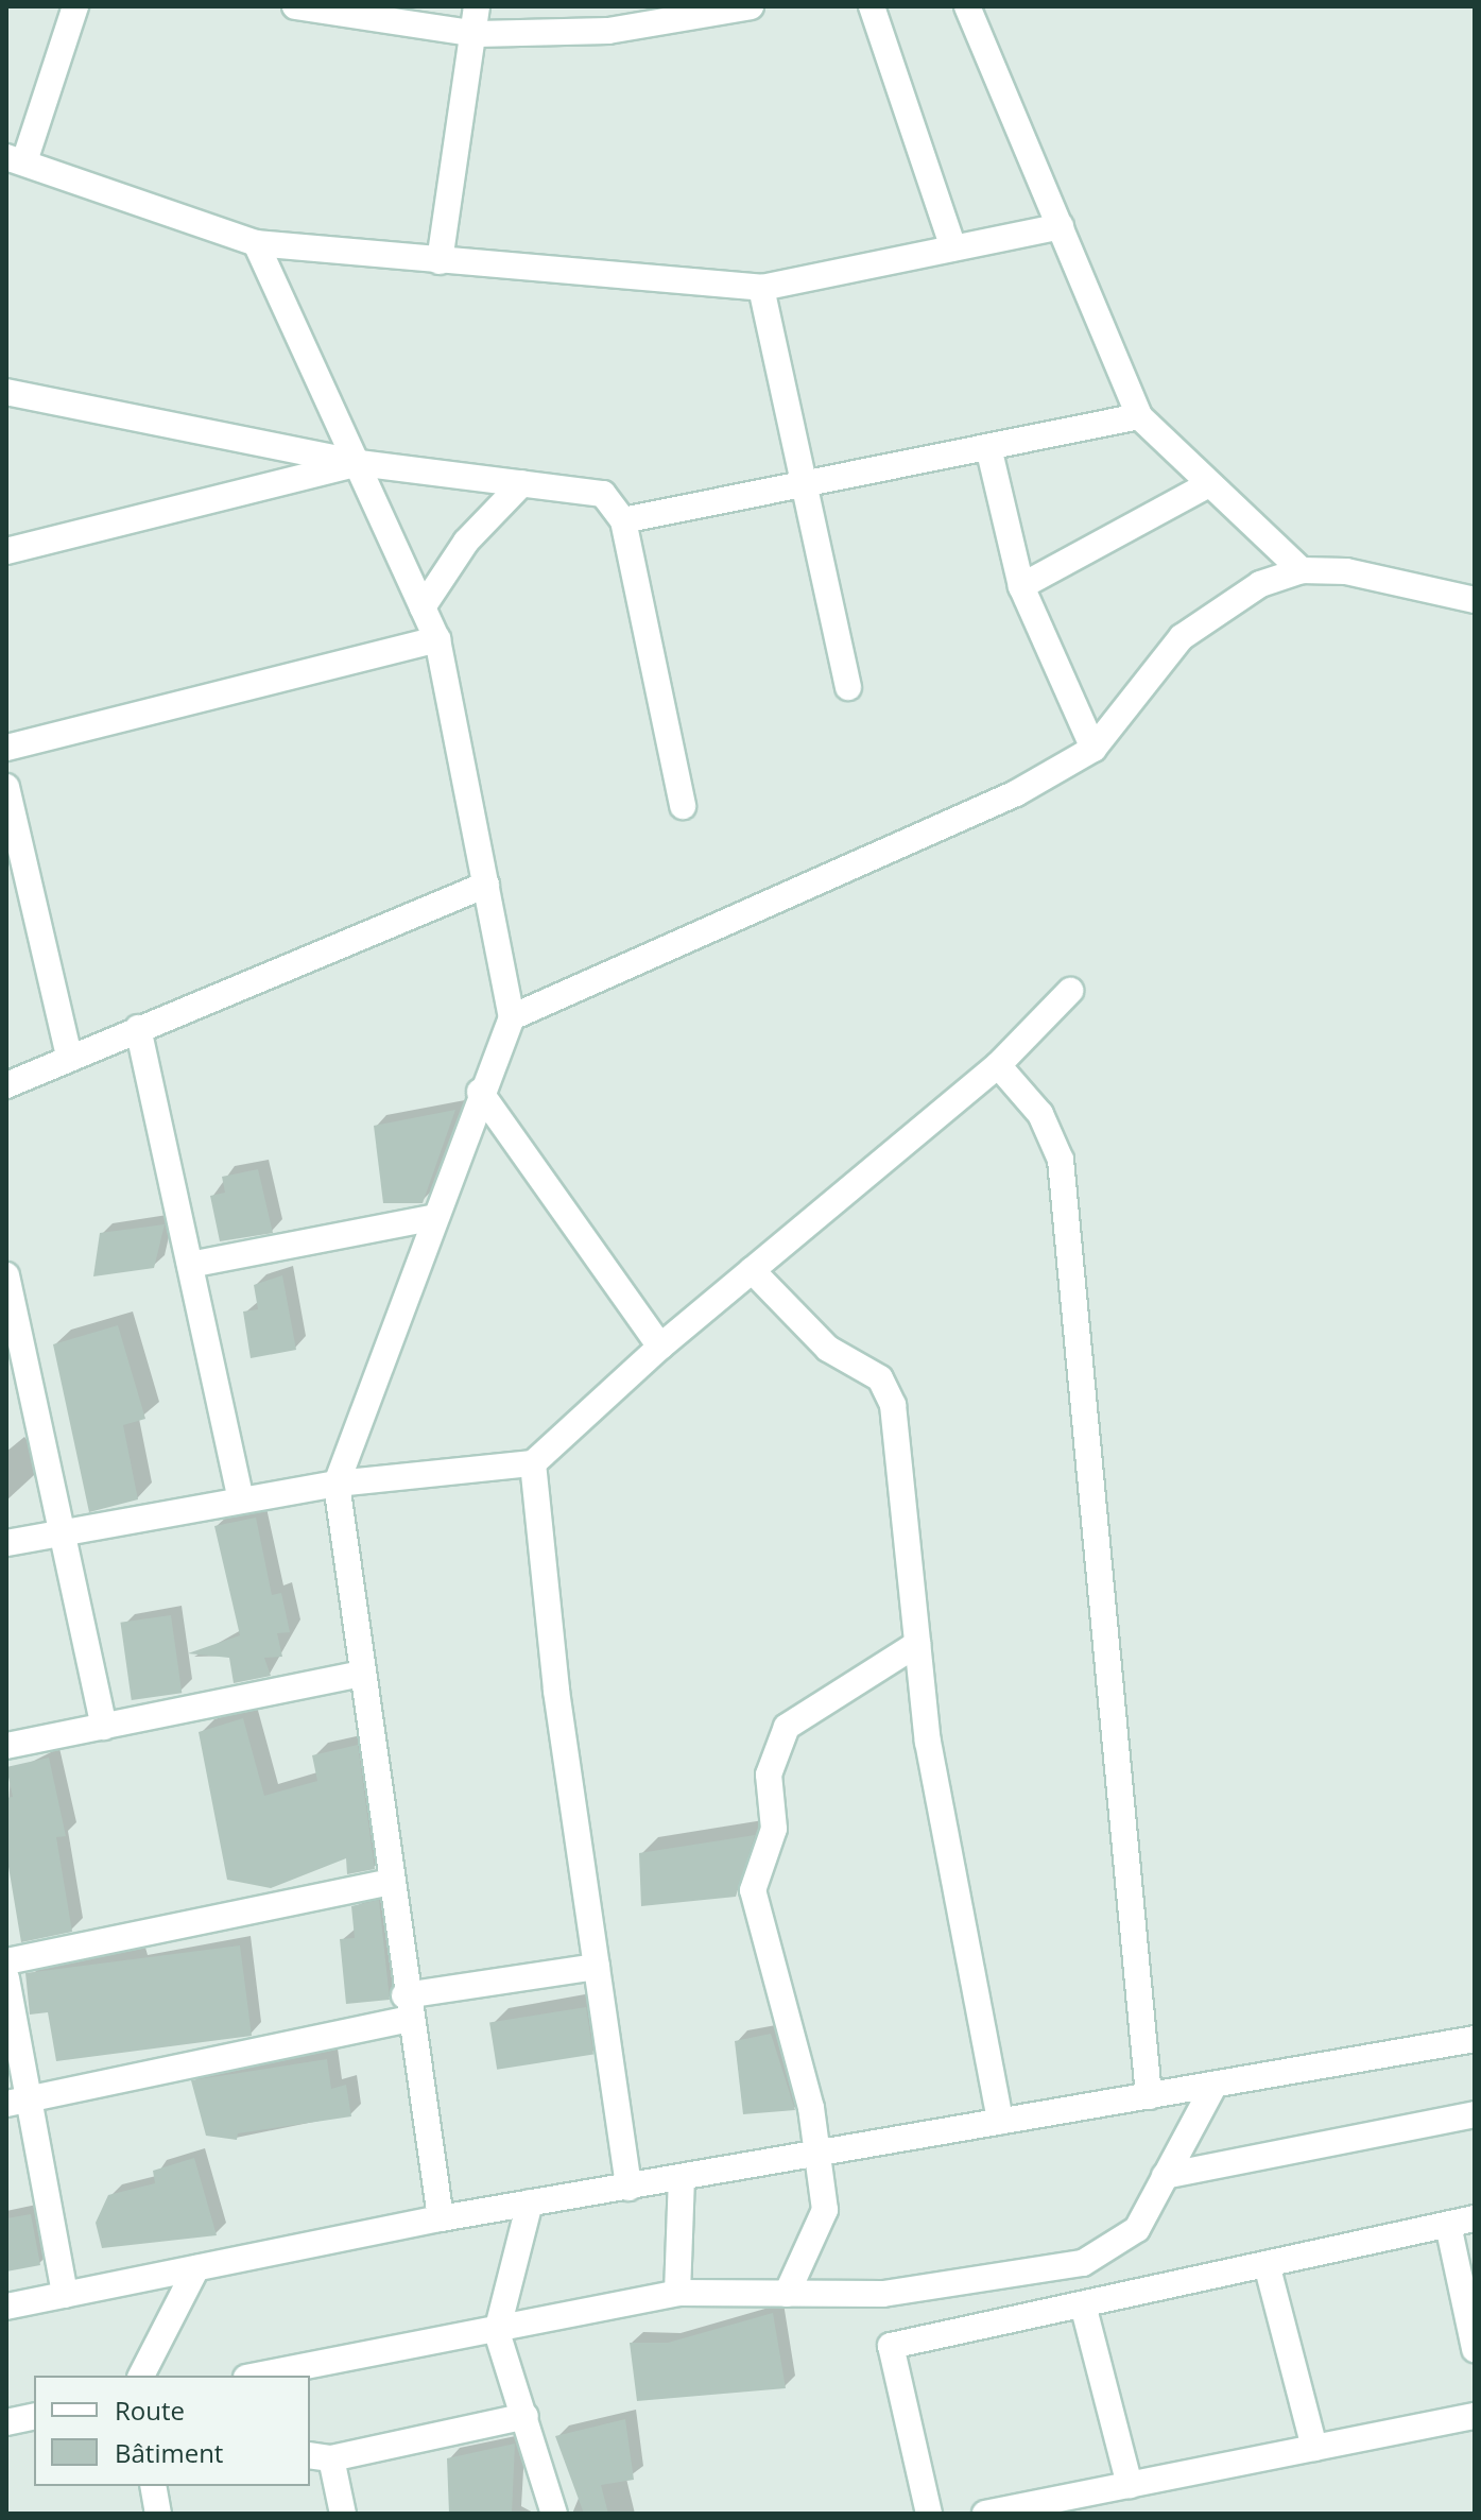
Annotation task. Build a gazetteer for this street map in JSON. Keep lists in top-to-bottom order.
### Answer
{
  "legend": ["Route", "Bâtiment"]
}
